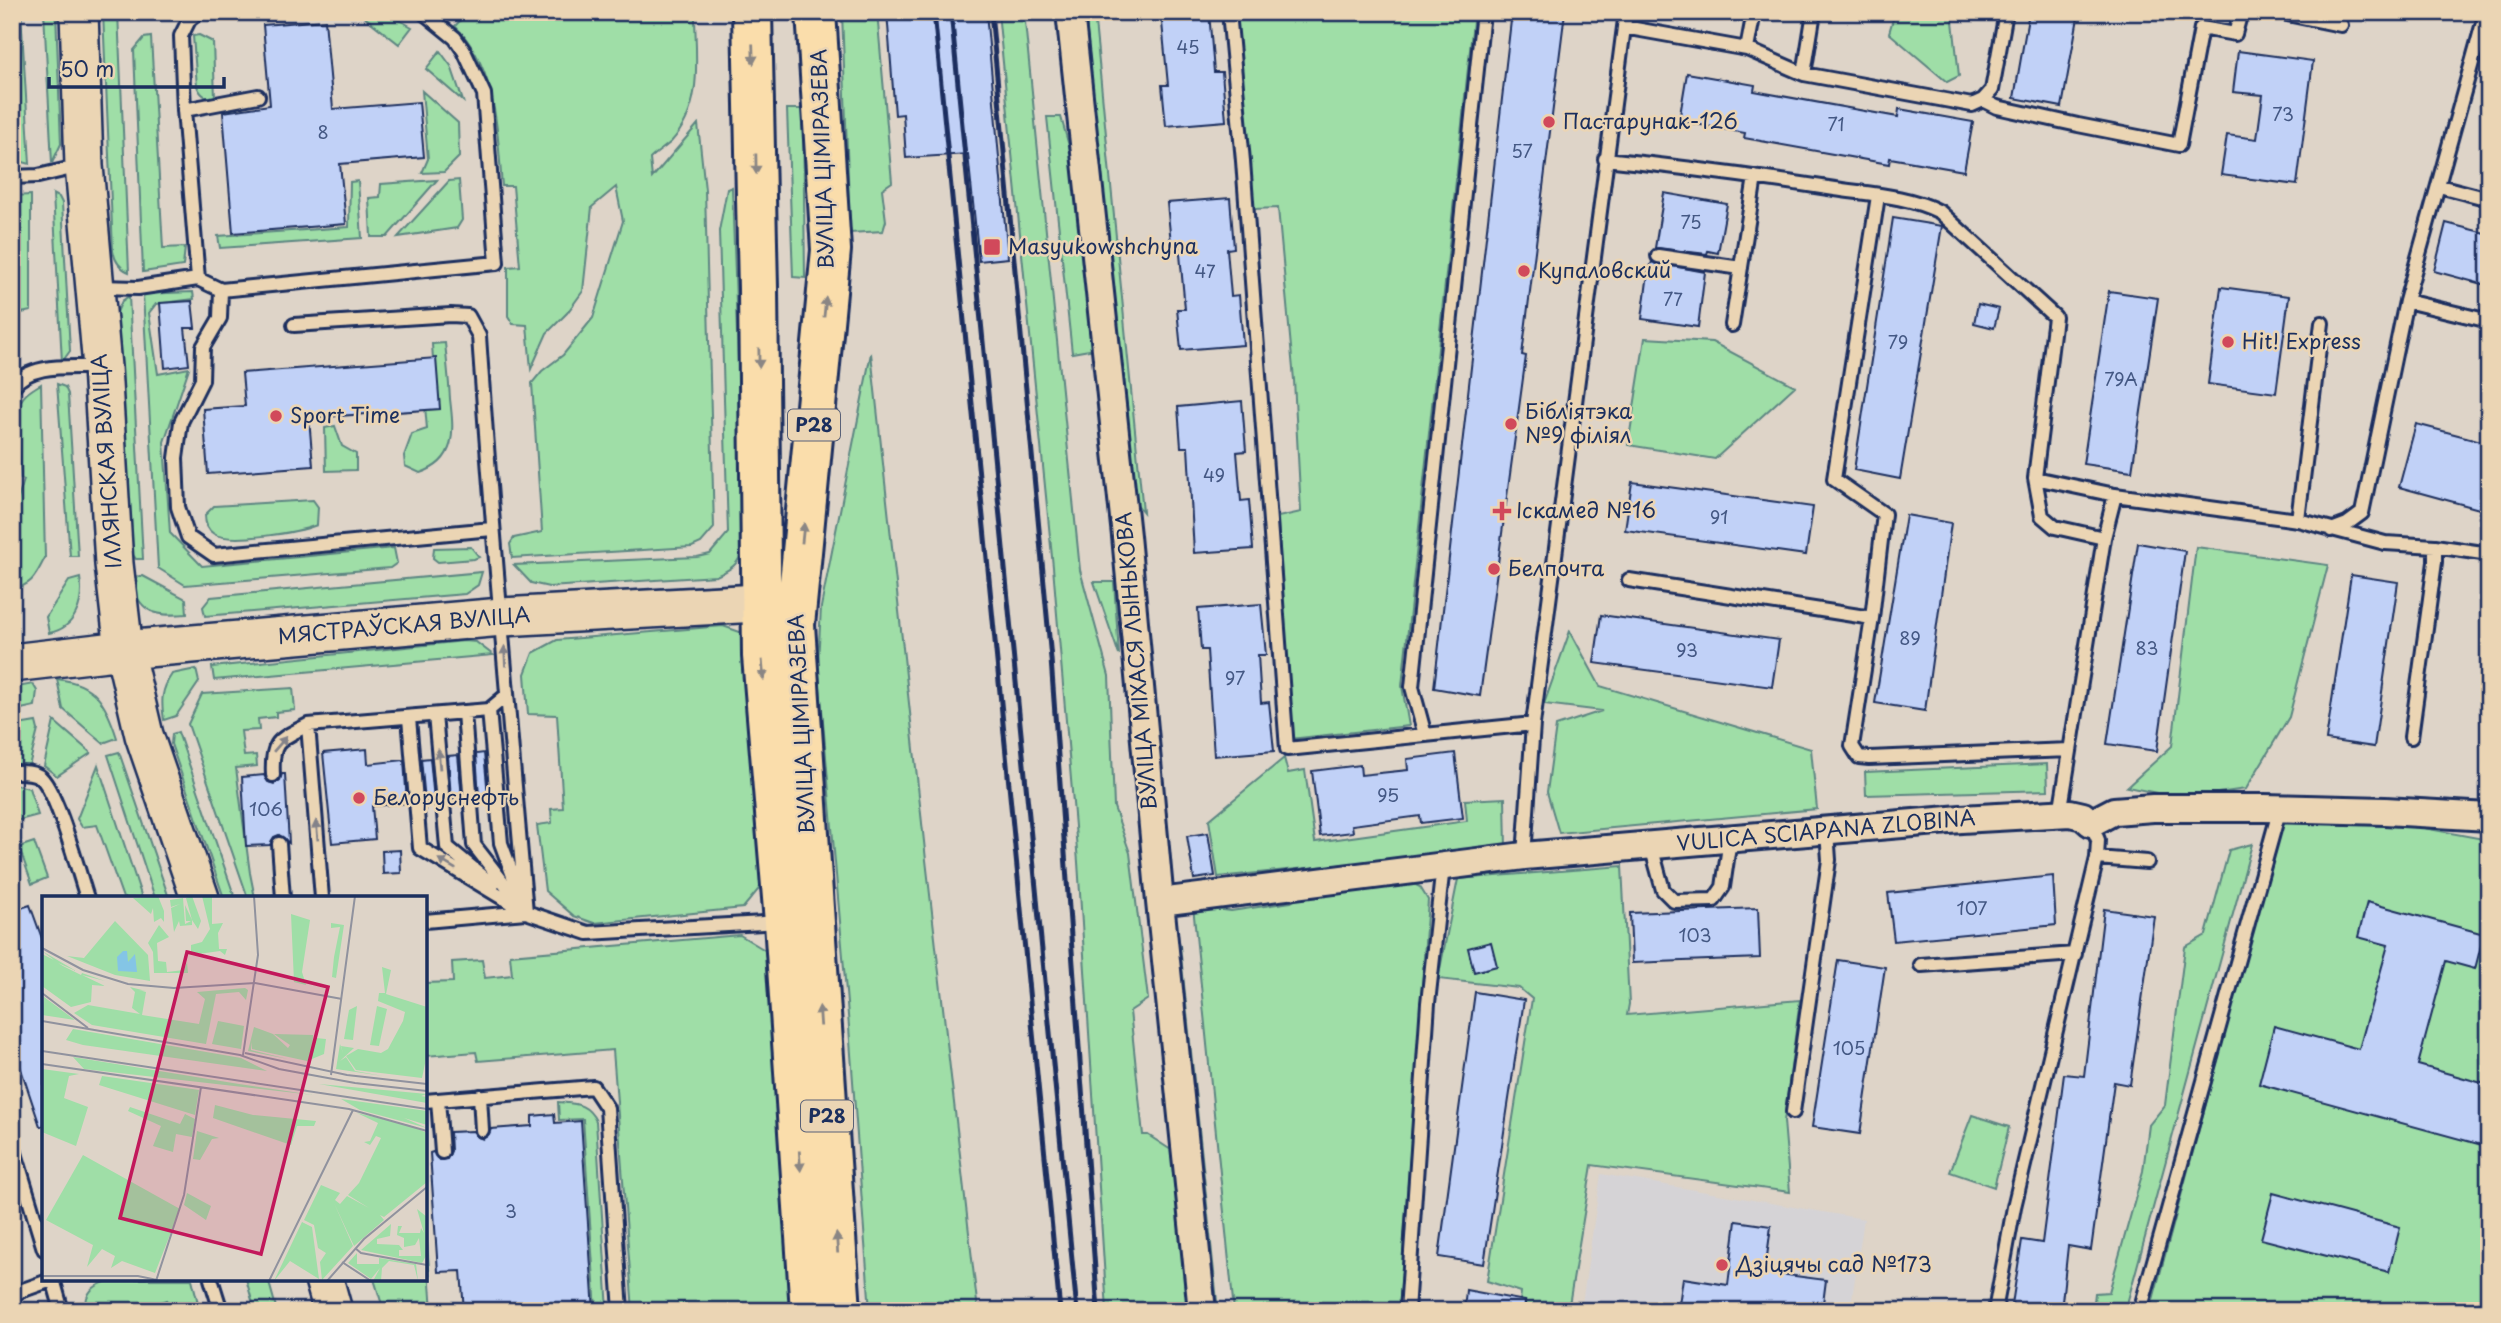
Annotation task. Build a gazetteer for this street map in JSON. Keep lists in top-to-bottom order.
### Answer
{
  "streets": {
    "main road": ["ВУЛІЦА ЦІМІРАЗЕВА", "Р28"],
    "street": [
      "ІЛЛЯНСКАЯ ВУЛІЦА",
      "МЯСТРАЎСКАЯ ВУЛІЦА",
      "ВУЛІЦА МІХАСЯ ЛЫНЬКОВА",
      "VULICA SCIAPANA ZLOBINA"
    ]
  },
  "crossings": [
    ["ВУЛІЦА ЦІМІРАЗЕВА", "МЯСТРАЎСКАЯ ВУЛІЦА"],
    ["ІЛЛЯНСКАЯ ВУЛІЦА", "МЯСТРАЎСКАЯ ВУЛІЦА"],
    ["ВУЛІЦА МІХАСЯ ЛЫНЬКОВА", "VULICA SCIAPANA ZLOBINA"]
  ],
  "places": {
    "other": [
      "Пастарунак-126",
      "Купаловский",
      "Hit! Express",
      "Sport Time",
      "Бібліятэка №9 філіял",
      "Белпочта",
      "Белоруснефть",
      "Дзіцячы сад №173"
    ],
    "transit": ["Masyukowshchyna"],
    "health": ["Іскамед №16"]
  },
  "house_numbers": [
    "45",
    "73",
    "71",
    "8",
    "57",
    "75",
    "47",
    "77",
    "79",
    "79А",
    "49",
    "91",
    "89",
    "83",
    "93",
    "97",
    "95",
    "106",
    "107",
    "103",
    "105",
    "3"
  ],
  "scale_bar": "50 m"
}
